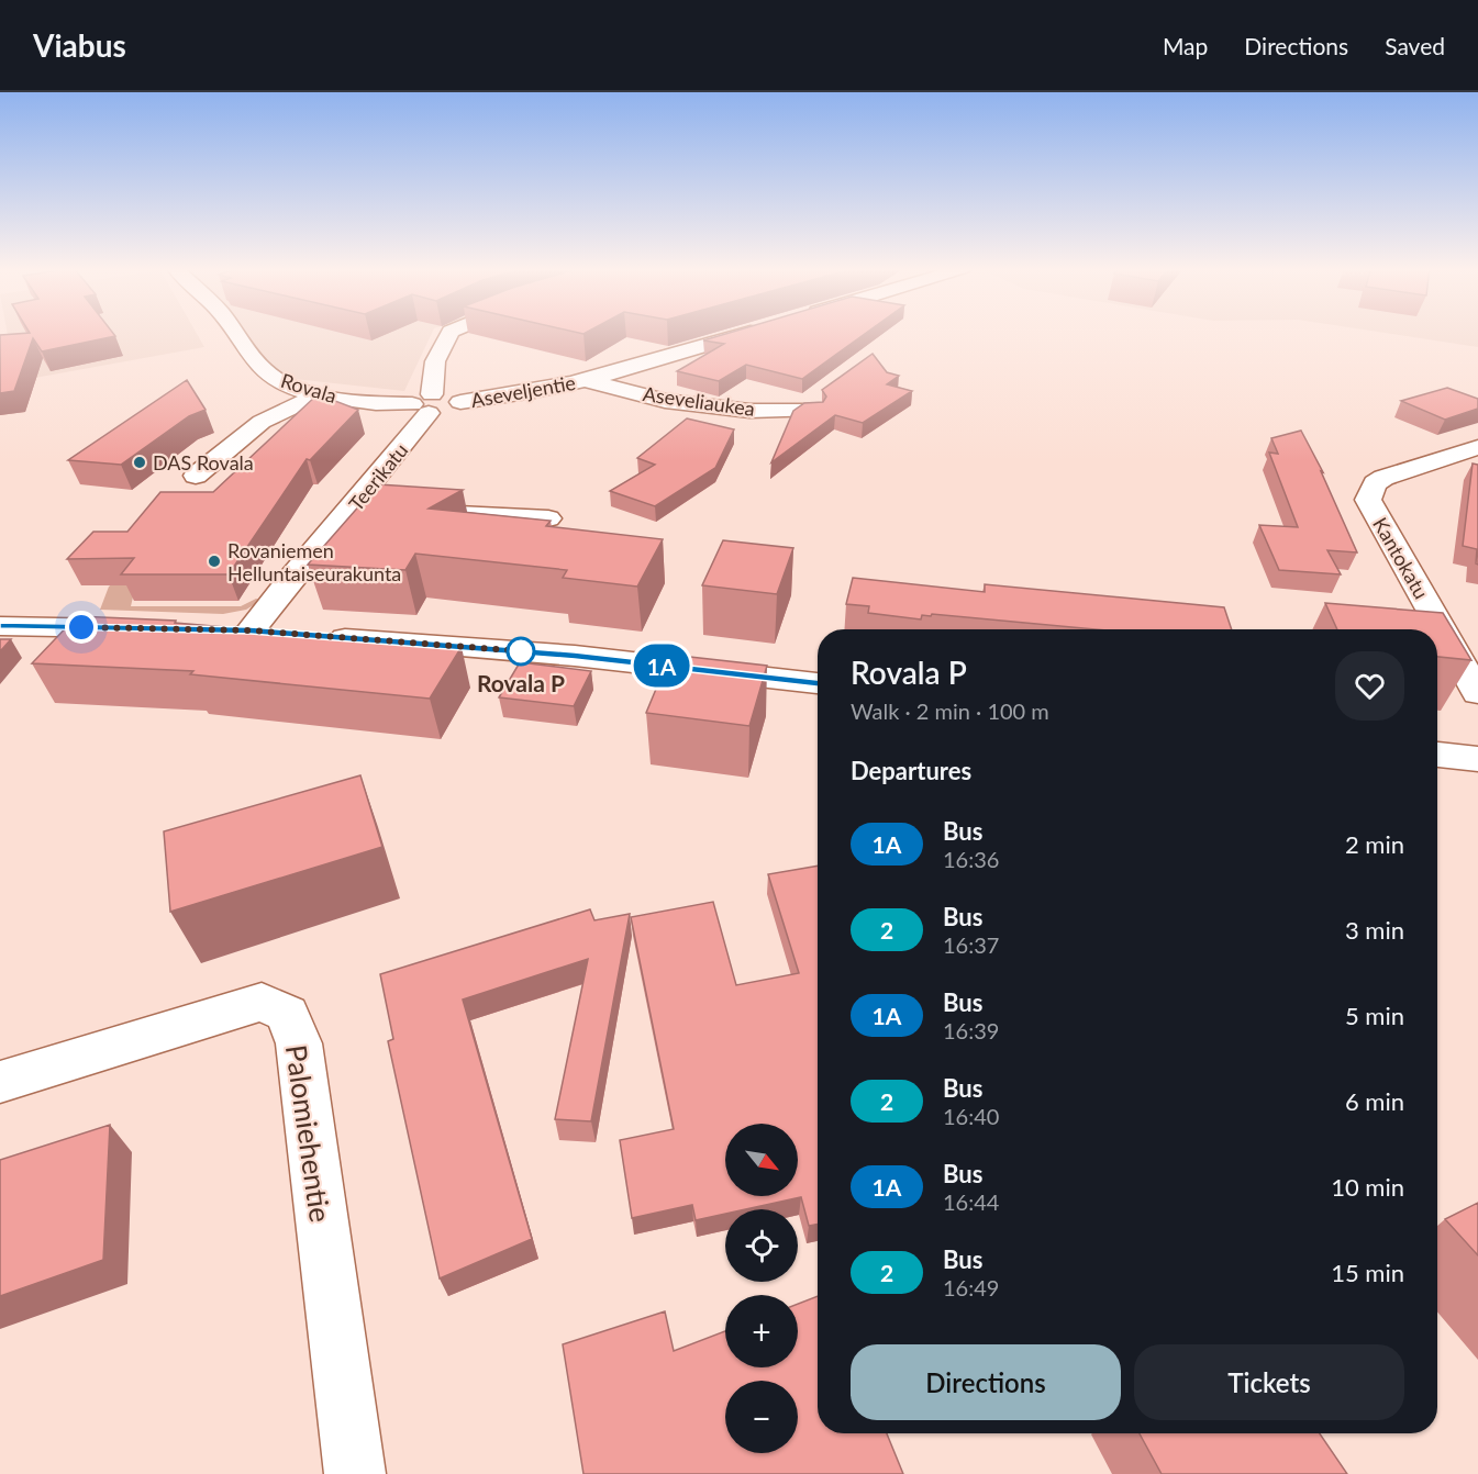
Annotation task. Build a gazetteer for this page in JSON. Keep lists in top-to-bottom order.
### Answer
{
  "streets": {
    "street": [
      "Rovala",
      "Aseveljentie",
      "Aseveliaukea",
      "Teerikatu",
      "Kantokatu",
      "Palomiehentie"
    ]
  },
  "crossings": [
    ["Rovala", "Aseveljentie"],
    ["Rovala", "Teerikatu"],
    ["Aseveljentie", "Aseveliaukea"]
  ],
  "places": ["DAS Rovala", "Rovaniemen Helluntaiseurakunta", "Rovala P"],
  "lines": ["bus line 1A"],
  "north": "bottom right",
  "page": {
    "header": "Viabus",
    "nav": ["Map", "Directions", "Saved"],
    "on_map": "1A",
    "heading": [
      ["Rovala P", "Walk · 2 min · 100 m"],
      "Departures"
    ],
    "list": [
      {
        "mark": "1A",
        "name": "Bus",
        "note": "16:36",
        "value": "2 min"
      },
      {
        "mark": "2",
        "name": "Bus",
        "note": "16:37",
        "value": "3 min"
      },
      {
        "mark": "1A",
        "name": "Bus",
        "note": "16:39",
        "value": "5 min"
      },
      {
        "mark": "2",
        "name": "Bus",
        "note": "16:40",
        "value": "6 min"
      },
      {
        "mark": "1A",
        "name": "Bus",
        "note": "16:44",
        "value": "10 min"
      },
      {
        "mark": "2",
        "name": "Bus",
        "note": "16:49",
        "value": "15 min"
      }
    ],
    "map_buttons": ["+", "−"],
    "buttons": ["Directions", "Tickets"]
  }
}
